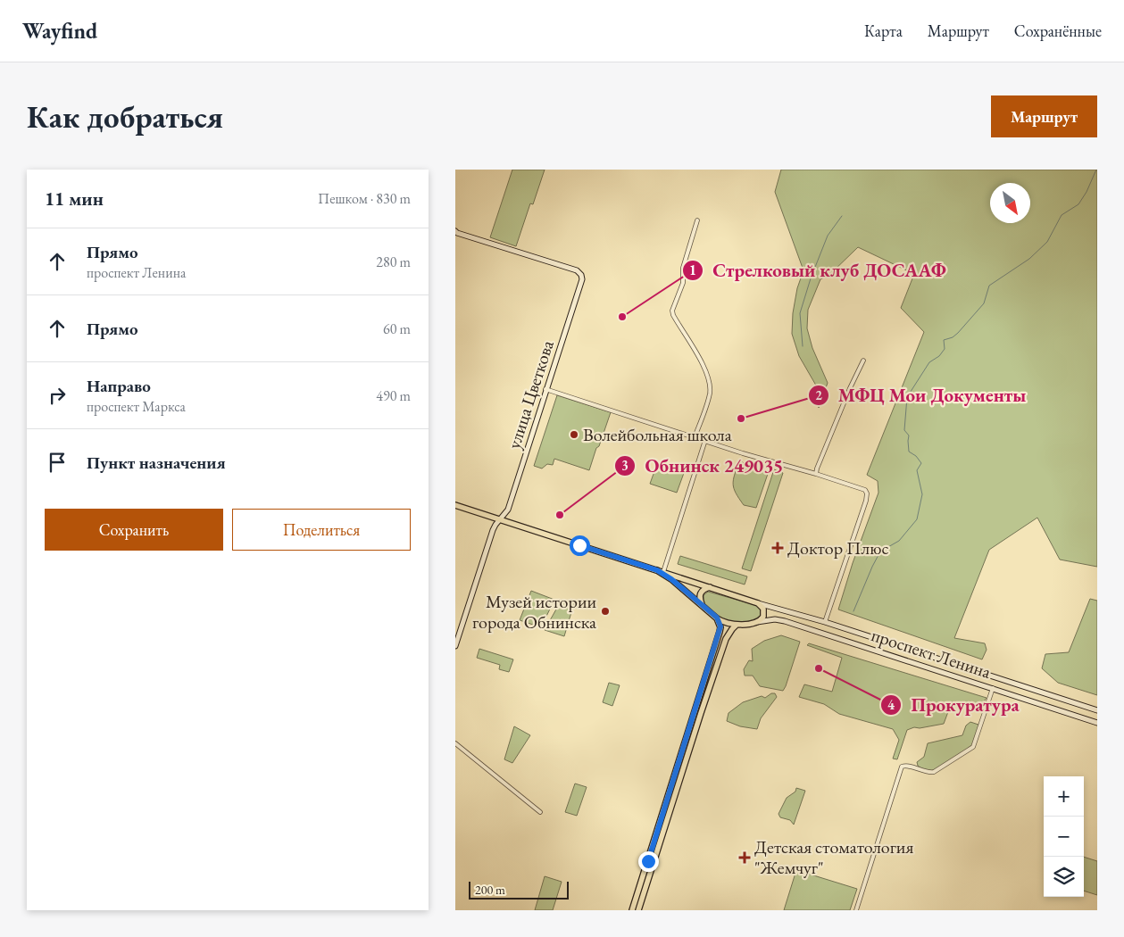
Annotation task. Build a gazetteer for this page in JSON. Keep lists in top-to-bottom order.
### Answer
{
  "streets": {
    "main road": ["улица Цветкова", "проспект Ленина"]
  },
  "places": {
    "other": [
      "Стрелковый клуб ДОСААФ",
      "МФЦ Мои Документы",
      "Волейбольная школа",
      "Обнинск 249035",
      "Музей истории города Обнинска",
      "Прокуратура"
    ],
    "health": ["Доктор Плюс", "Детская стоматология \"Жемчуг\""]
  },
  "scale_bar": "200 m",
  "north": "bottom right",
  "page": {
    "header": "Wayfind",
    "nav": ["Карта", "Маршрут", "Сохранённые"],
    "buttons": [
      "Маршрут",
      ["Сохранить", "Поделиться"]
    ],
    "title": "Как добраться",
    "heading": ["11 мин", "Пешком · 830 m"],
    "list": [
      ["Прямо", "проспект Ленина", "280 m"],
      ["Прямо", "60 m"],
      ["Направо", "проспект Маркса", "490 m"],
      "Пункт назначения"
    ],
    "map_buttons": ["+", "−"],
    "scale": "200 m"
  }
}
